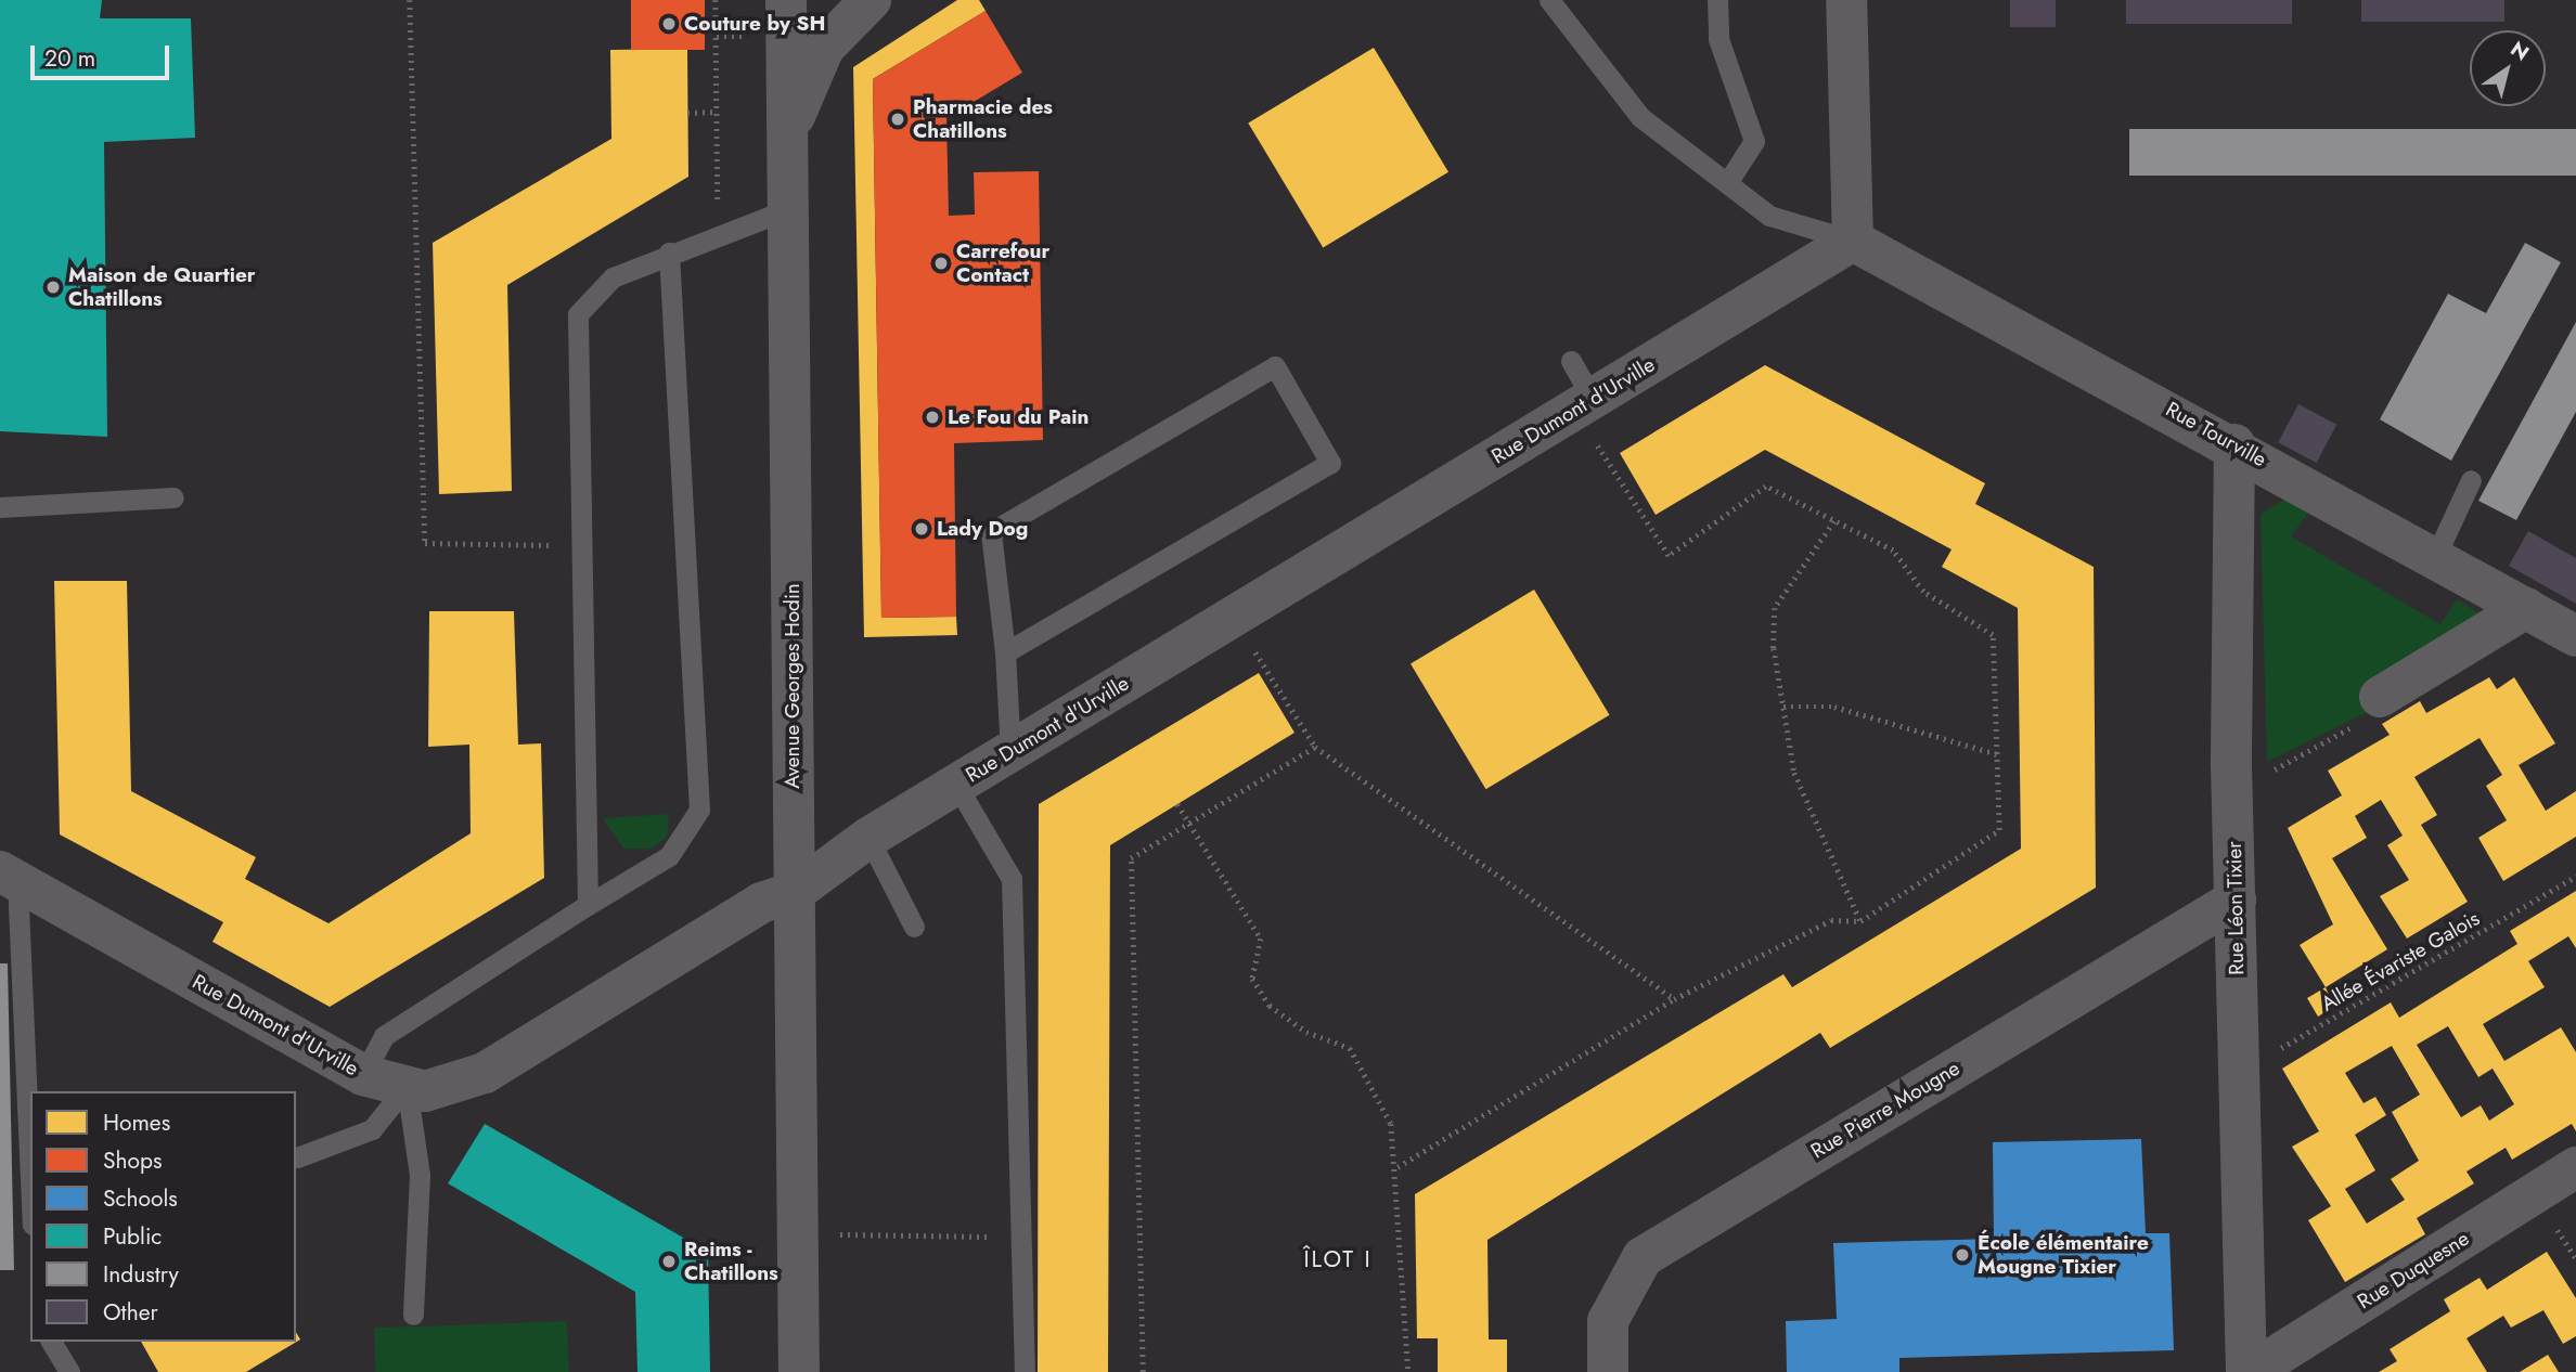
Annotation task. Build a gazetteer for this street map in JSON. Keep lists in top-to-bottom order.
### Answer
{
  "streets": {
    "street": [
      "Rue Dumont d'Urville",
      "Rue Tourville",
      "Avenue Georges Hodin",
      "Rue Léon Tixier",
      "Rue Pierre Mougne",
      "Rue Duquesne"
    ],
    "path": ["Allée Évariste Galois"]
  },
  "crossings": [
    ["Rue Dumont d'Urville", "Rue Tourville"],
    ["Rue Dumont d'Urville", "Avenue Georges Hodin"],
    ["Rue Tourville", "Rue Léon Tixier"],
    ["Rue Léon Tixier", "Allée Évariste Galois"],
    ["Rue Léon Tixier", "Rue Pierre Mougne"],
    ["Rue Léon Tixier", "Rue Duquesne"]
  ],
  "districts": ["ÎLOT I"],
  "places": [
    "Couture by SH",
    "Pharmacie des Chatillons",
    "Carrefour Contact",
    "Maison de Quartier Chatillons",
    "Le Fou du Pain",
    "Lady Dog",
    "École élémentaire Mougne Tixier",
    "Reims - Chatillons"
  ],
  "legend": [
    "Homes",
    "Shops",
    "Schools",
    "Public",
    "Industry",
    "Other"
  ],
  "scale_bar": "20 m",
  "north": "top right"
}
